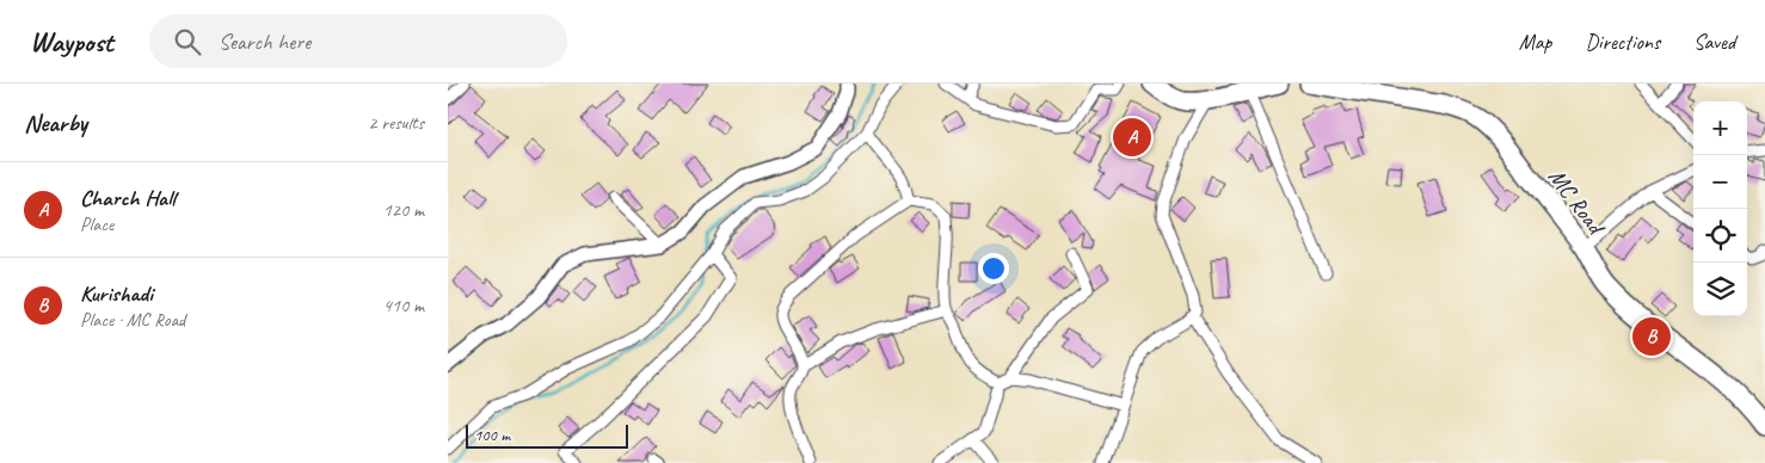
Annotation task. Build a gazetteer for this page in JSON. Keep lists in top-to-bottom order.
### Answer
{
  "streets": {
    "main road": ["MC Road"]
  },
  "scale_bar": "100 m",
  "page": {
    "header": "Waypost",
    "search": "Search here",
    "nav": ["Map", "Directions", "Saved"],
    "heading": ["Nearby", "2 results"],
    "map_buttons": ["+", "−"],
    "pins": ["A", "B"],
    "list": [
      {
        "mark": "A",
        "name": "Charch Hall",
        "note": "Place",
        "value": "120 m"
      },
      {
        "mark": "B",
        "name": "Kurishadi",
        "note": "Place · MC Road",
        "value": "410 m"
      }
    ],
    "scale": "100 m"
  }
}
